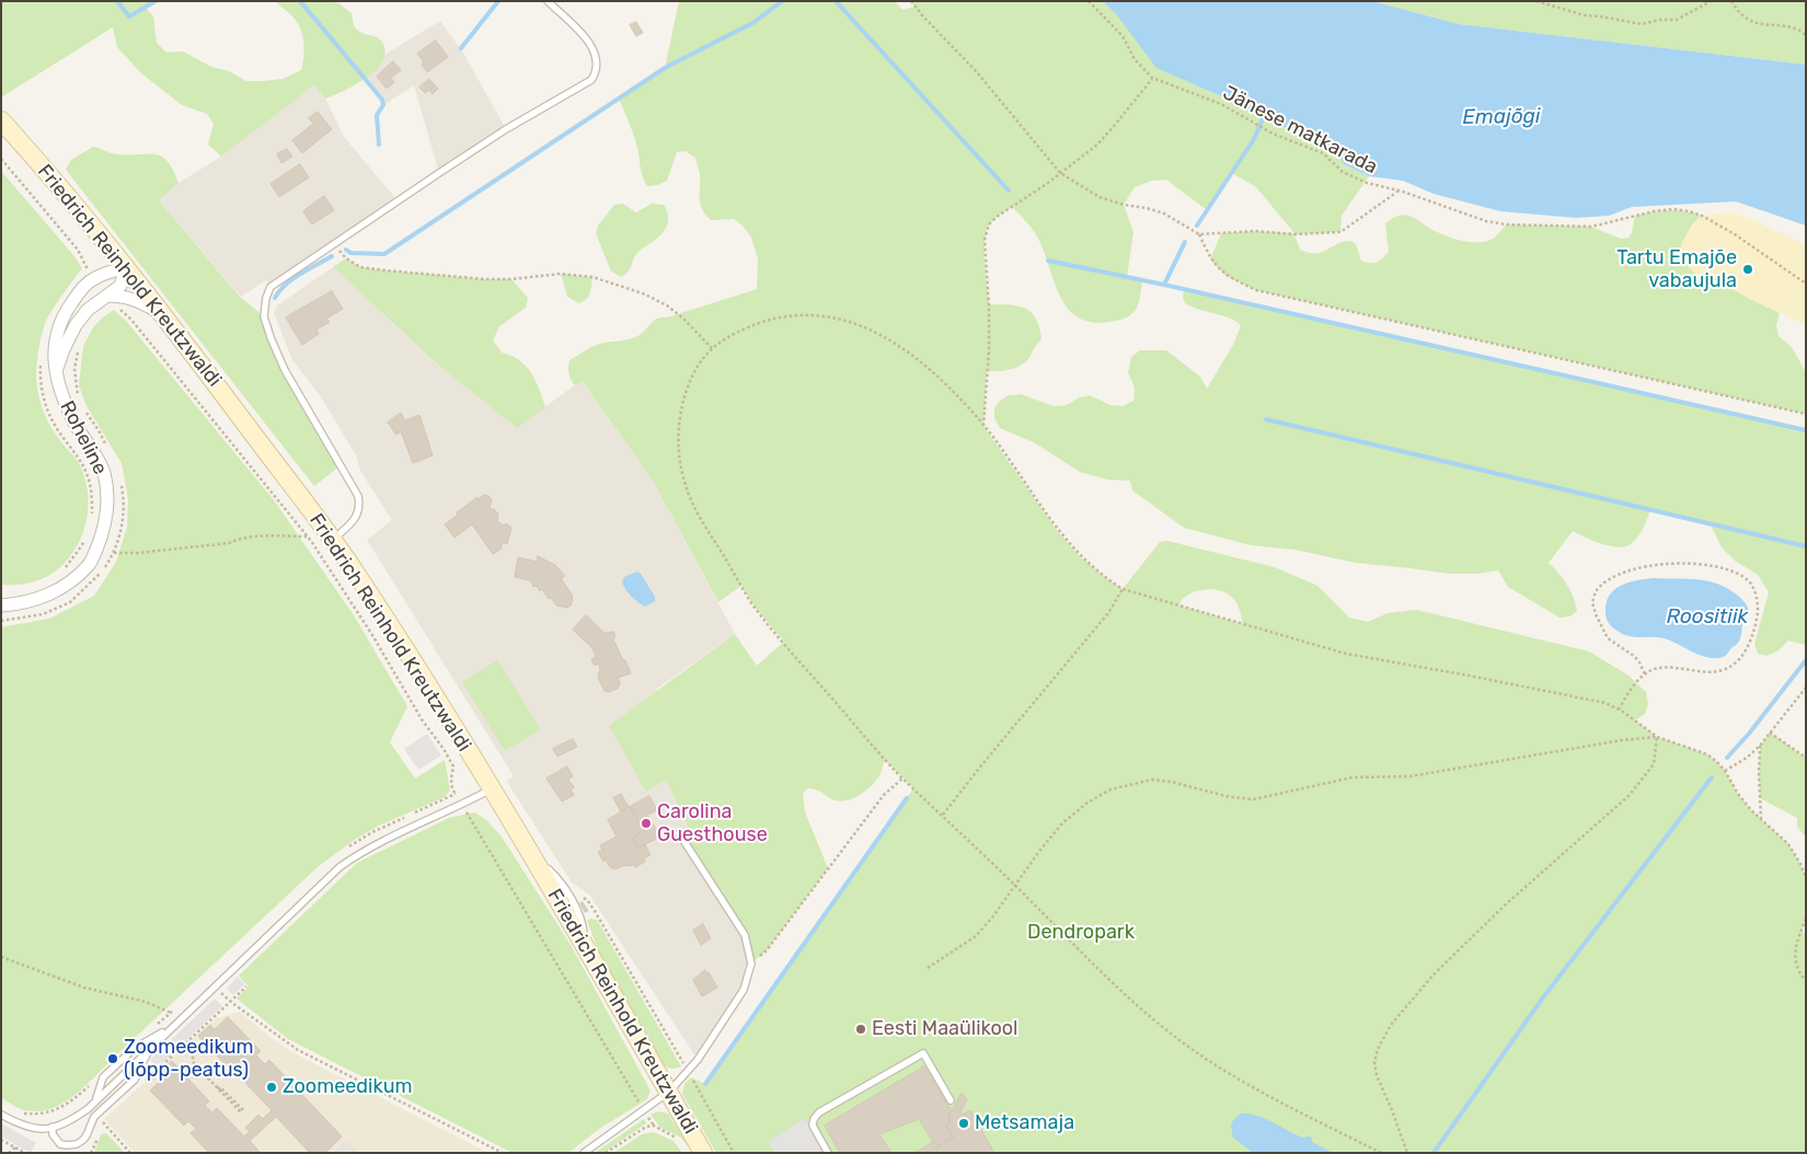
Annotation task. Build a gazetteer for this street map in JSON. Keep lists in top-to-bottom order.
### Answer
{
  "streets": {
    "main road": ["Friedrich Reinhold Kreutzwaldi"],
    "street": ["Roheline"],
    "path": ["Jänese matkarada"]
  },
  "crossings": [
    ["Friedrich Reinhold Kreutzwaldi", "Roheline"]
  ],
  "water": ["Emajõgi", "Roositiik"],
  "parks": ["Dendropark"],
  "places": [
    "Tartu Emajõe vabaujula",
    "Carolina Guesthouse",
    "Eesti Maaülikool",
    "Zoomeedikum (lõpp-peatus)",
    "Zoomeedikum",
    "Metsamaja"
  ]
}
